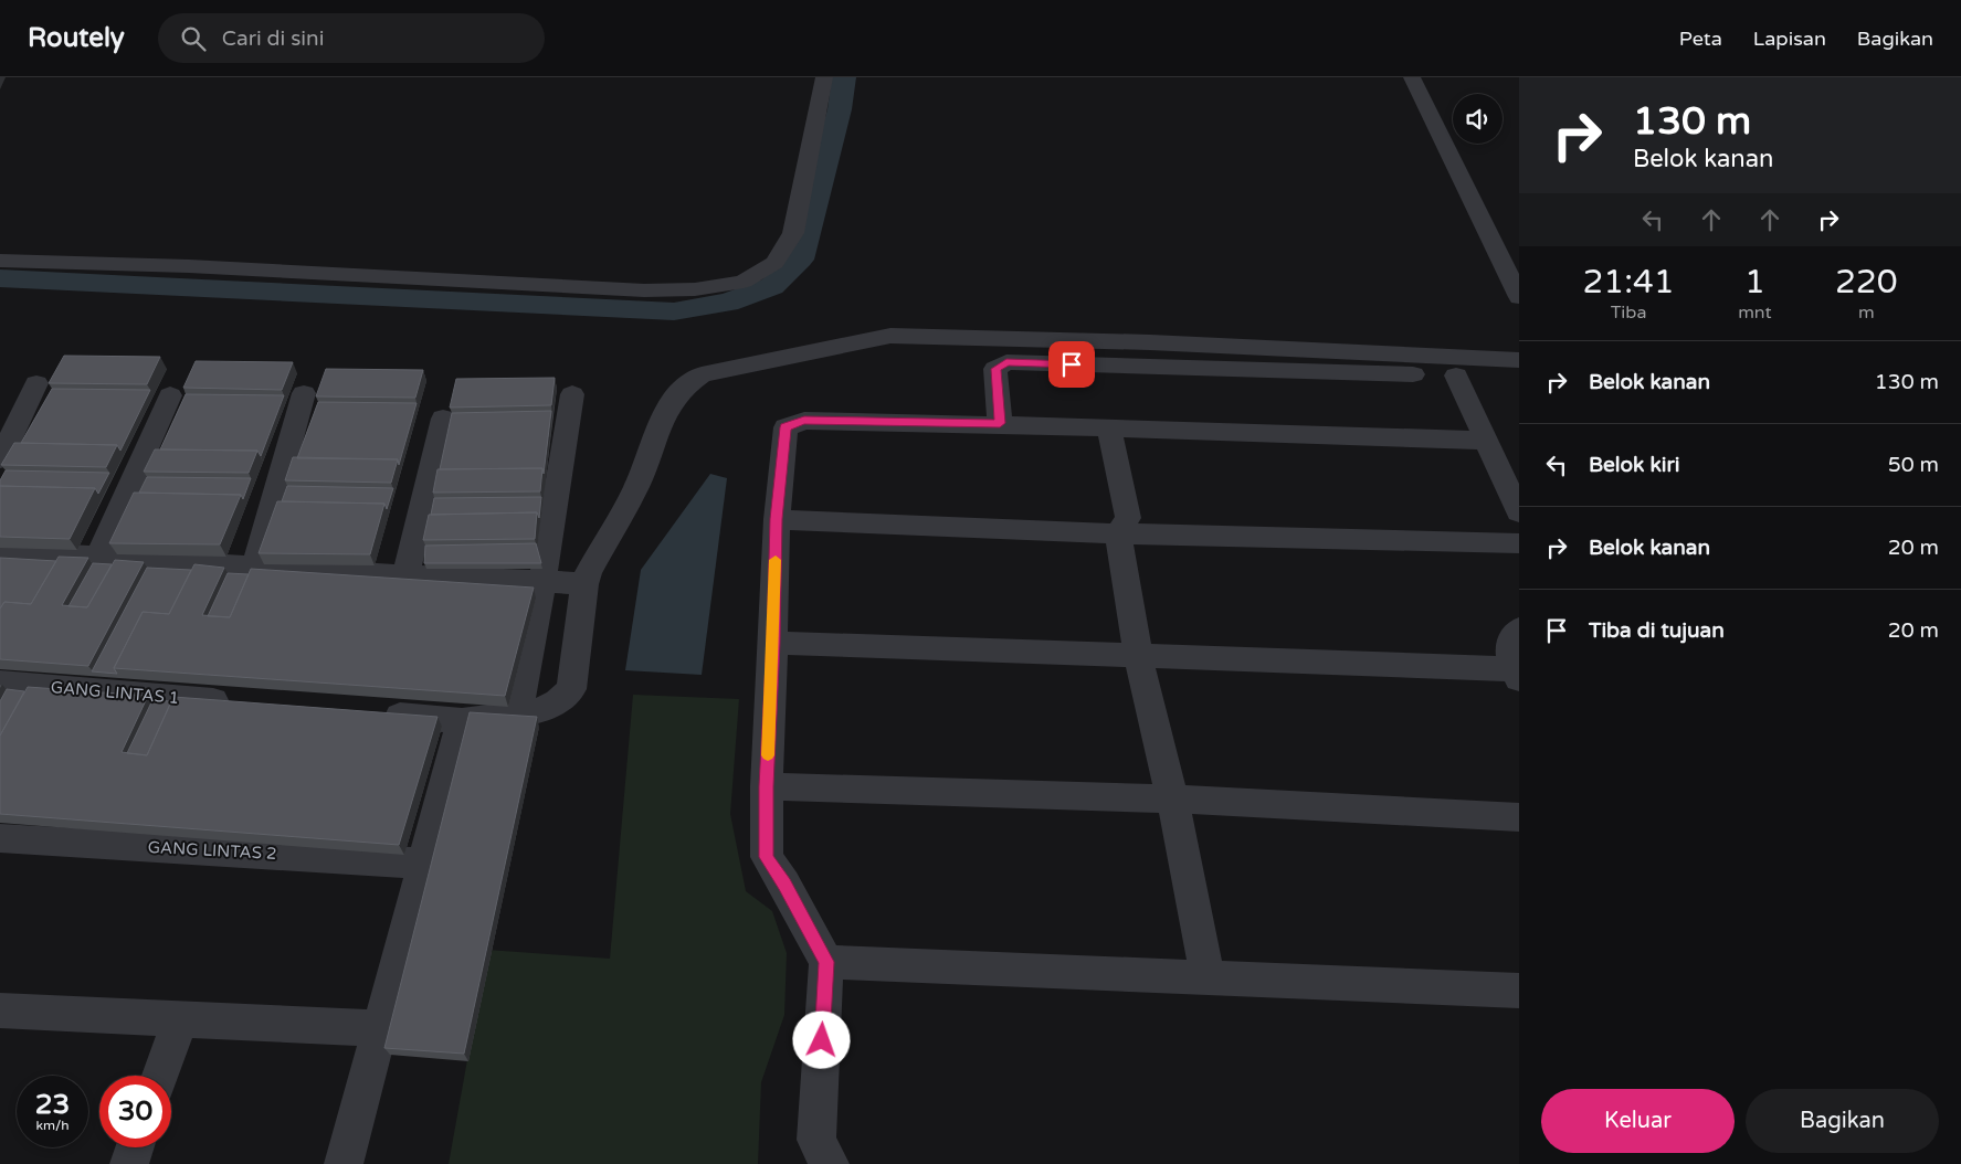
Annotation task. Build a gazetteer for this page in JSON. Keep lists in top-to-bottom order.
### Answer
{
  "streets": {
    "street": ["GANG LINTAS 1", "GANG LINTAS 2"]
  },
  "page": {
    "header": "Routely",
    "search": "Cari di sini",
    "nav": ["Peta", "Lapisan", "Bagikan"],
    "turn": ["130 m", "Belok kanan"],
    "eta": [
      "21:41",
      "Tiba",
      "1",
      "mnt",
      "220",
      "m"
    ],
    "list": [
      {
        "name": "Belok kanan",
        "value": "130 m"
      },
      {
        "name": "Belok kiri",
        "value": "50 m"
      },
      {
        "name": "Belok kanan",
        "value": "20 m"
      },
      {
        "name": "Tiba di tujuan",
        "value": "20 m"
      }
    ],
    "speed": "23 km/h",
    "limit": "30",
    "buttons": ["Keluar", "Bagikan"]
  }
}
